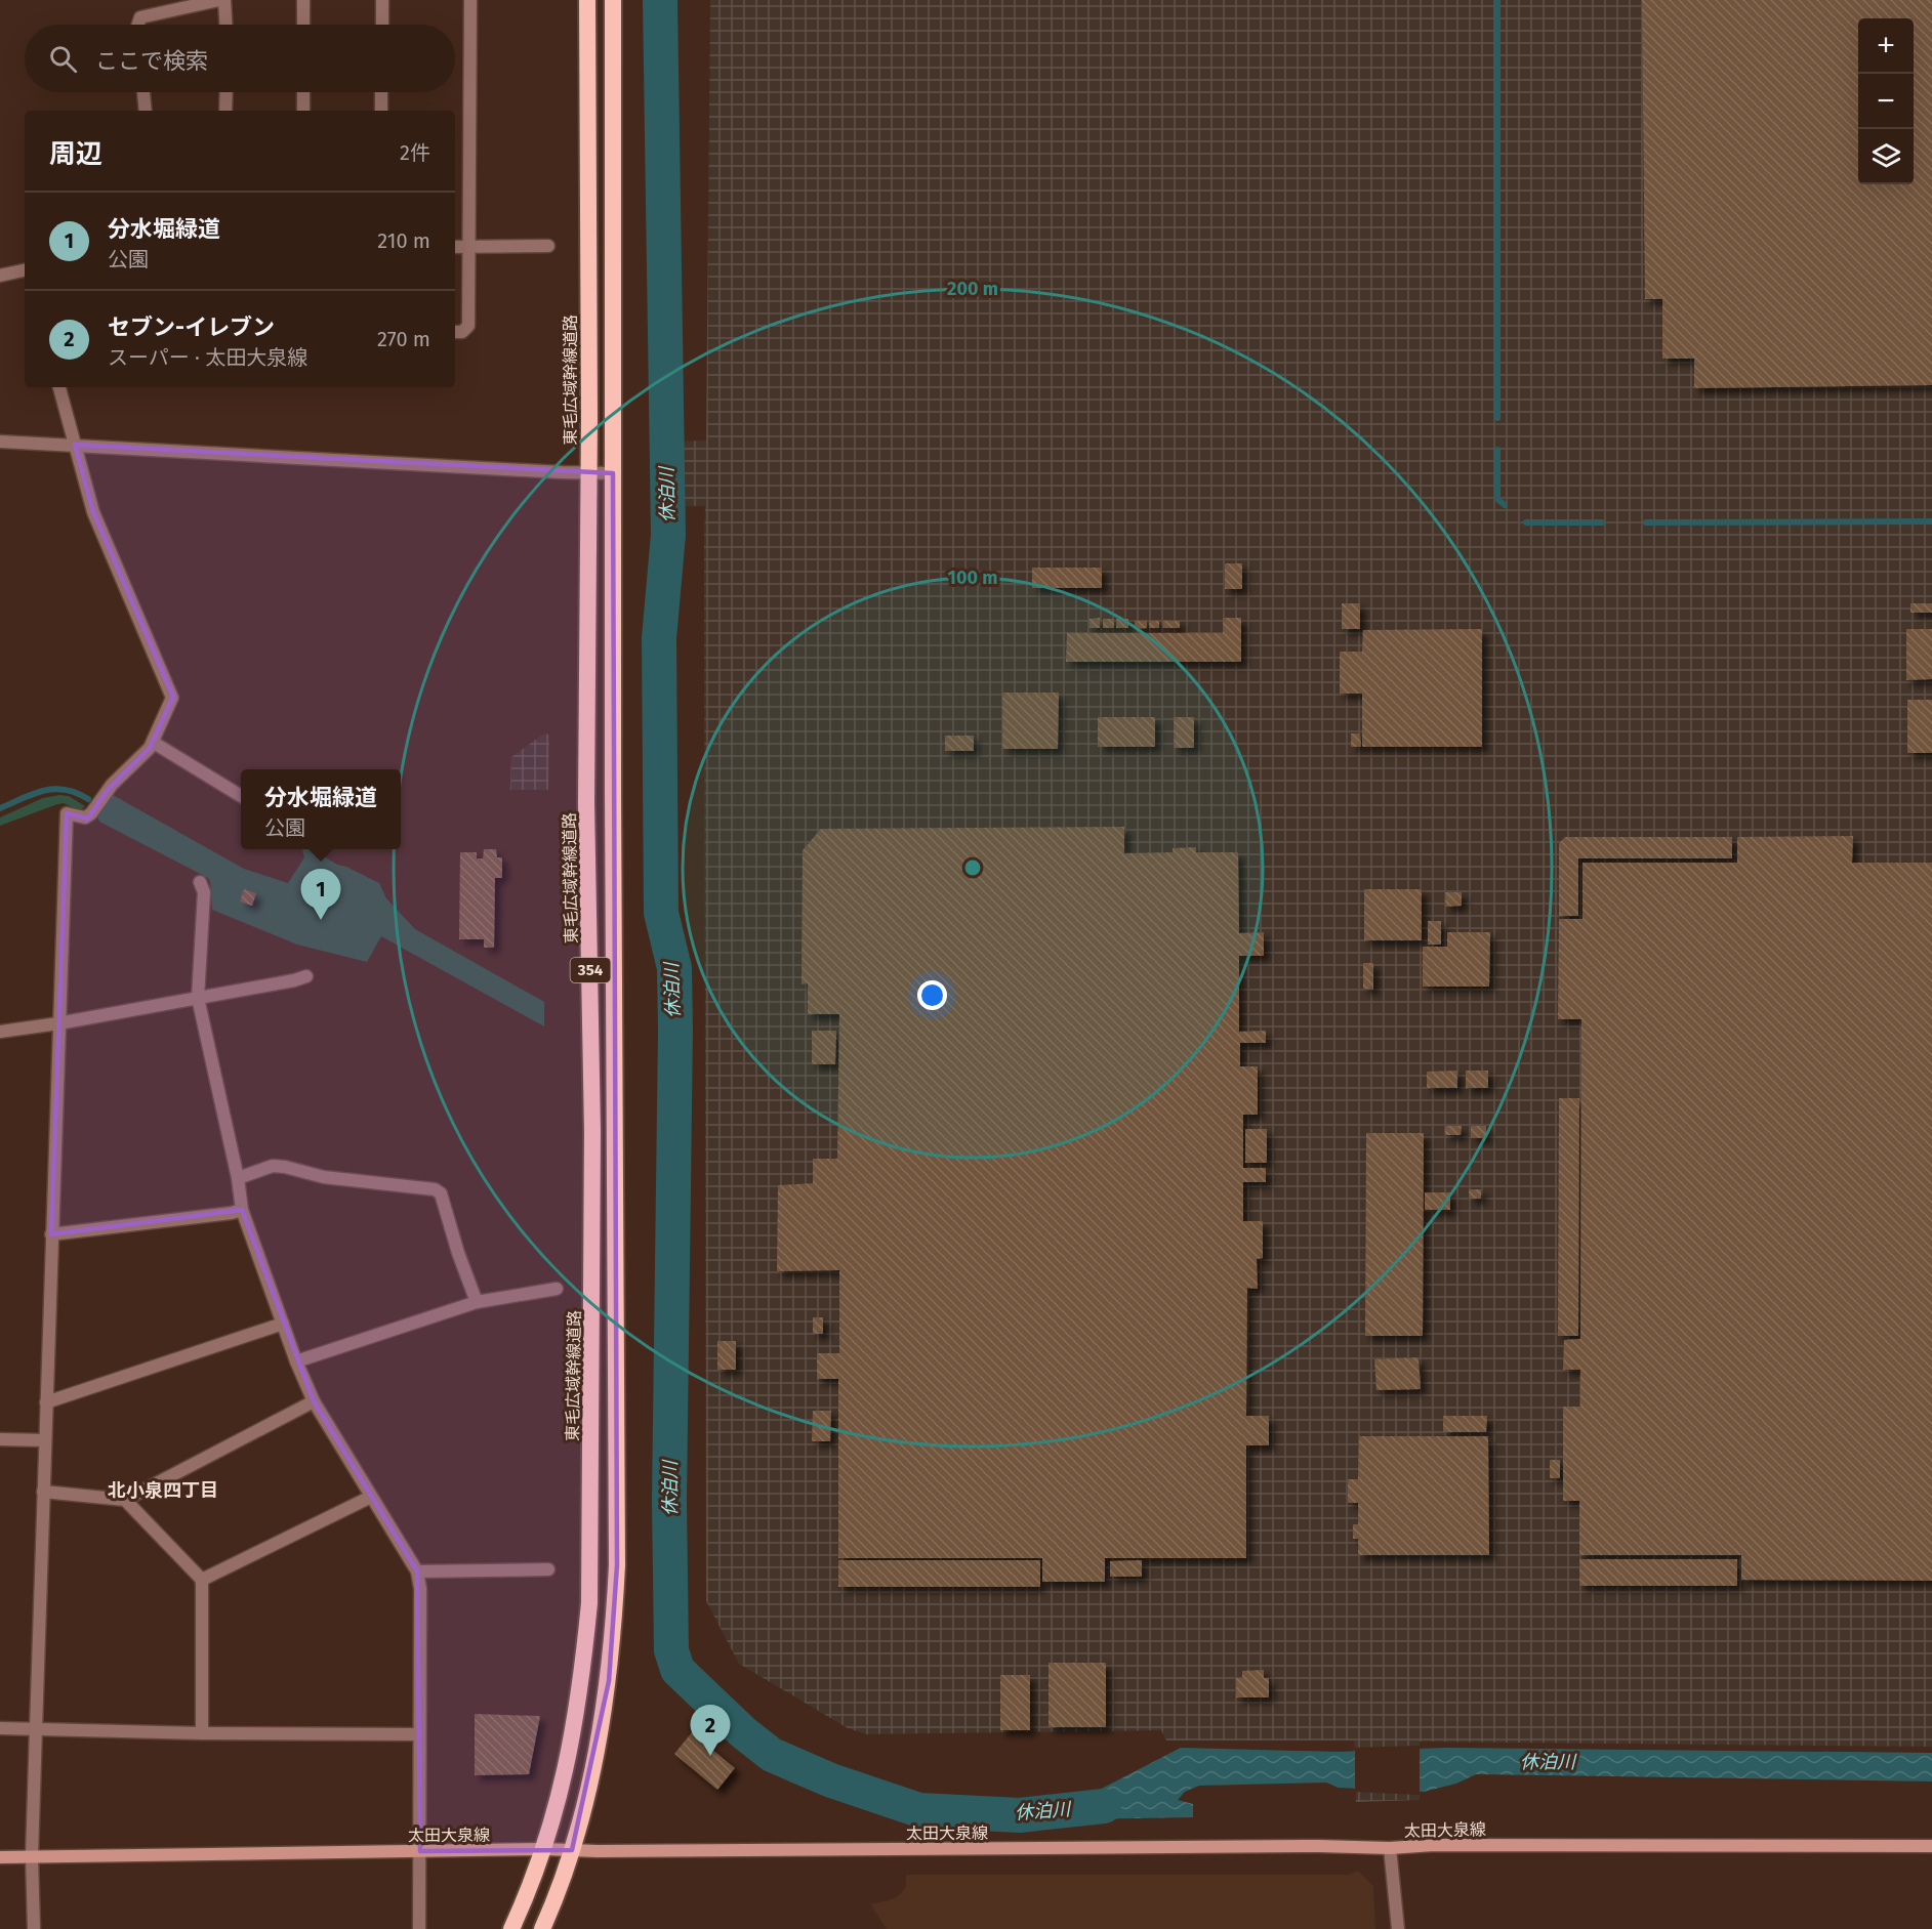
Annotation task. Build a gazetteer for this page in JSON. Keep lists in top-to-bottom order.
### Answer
{
  "streets": {
    "highway": ["東毛広域幹線道路", "354"],
    "main road": ["太田大泉線"]
  },
  "crossings": [
    ["東毛広域幹線道路", "太田大泉線"],
    ["354", "太田大泉線"]
  ],
  "districts": ["北小泉四丁目"],
  "water": ["休泊川"],
  "page": {
    "map_buttons": ["+", "−"],
    "search": "ここで検索",
    "heading": ["周辺", "2件"],
    "list": [
      {
        "mark": "1",
        "name": "分水堀緑道",
        "note": "公園",
        "value": "210 m"
      },
      {
        "mark": "2",
        "name": "セブン-イレブン",
        "note": "スーパー · 太田大泉線",
        "value": "270 m"
      }
    ],
    "popup": ["分水堀緑道", "公園"],
    "pins": ["1", "2"]
  },
  "rings": ["200 m", "100 m"]
}
